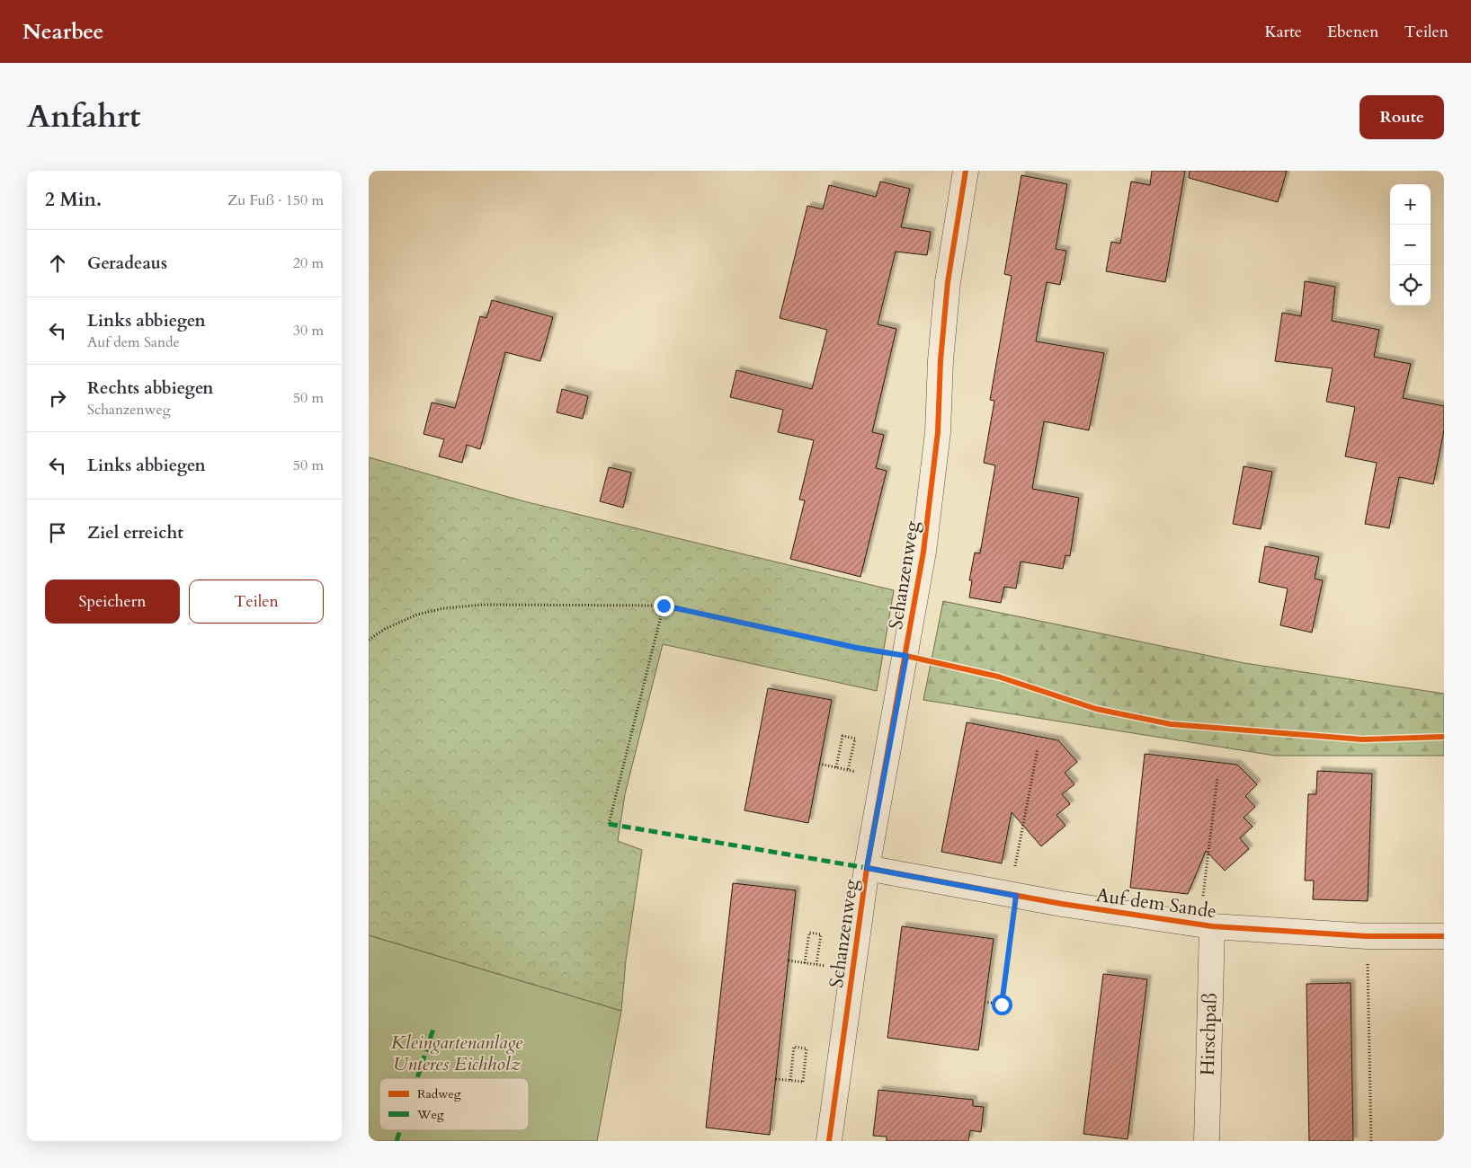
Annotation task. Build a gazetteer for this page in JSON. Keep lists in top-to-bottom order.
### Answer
{
  "streets": {
    "street": ["Schanzenweg", "Auf dem Sande", "Hirschpaß"]
  },
  "crossings": [
    ["Schanzenweg", "Auf dem Sande"],
    ["Auf dem Sande", "Hirschpaß"]
  ],
  "parks": ["Kleingartenanlage Unteres Eichholz"],
  "legend": ["Radweg", "Weg"],
  "page": {
    "header": "Nearbee",
    "nav": ["Karte", "Ebenen", "Teilen"],
    "title": "Anfahrt",
    "buttons": [
      "Route",
      ["Speichern", "Teilen"]
    ],
    "heading": ["2 Min.", "Zu Fuß · 150 m"],
    "map_buttons": ["+", "−"],
    "list": [
      ["Geradeaus", "20 m"],
      ["Links abbiegen", "Auf dem Sande", "30 m"],
      ["Rechts abbiegen", "Schanzenweg", "50 m"],
      ["Links abbiegen", "50 m"],
      "Ziel erreicht"
    ]
  }
}
